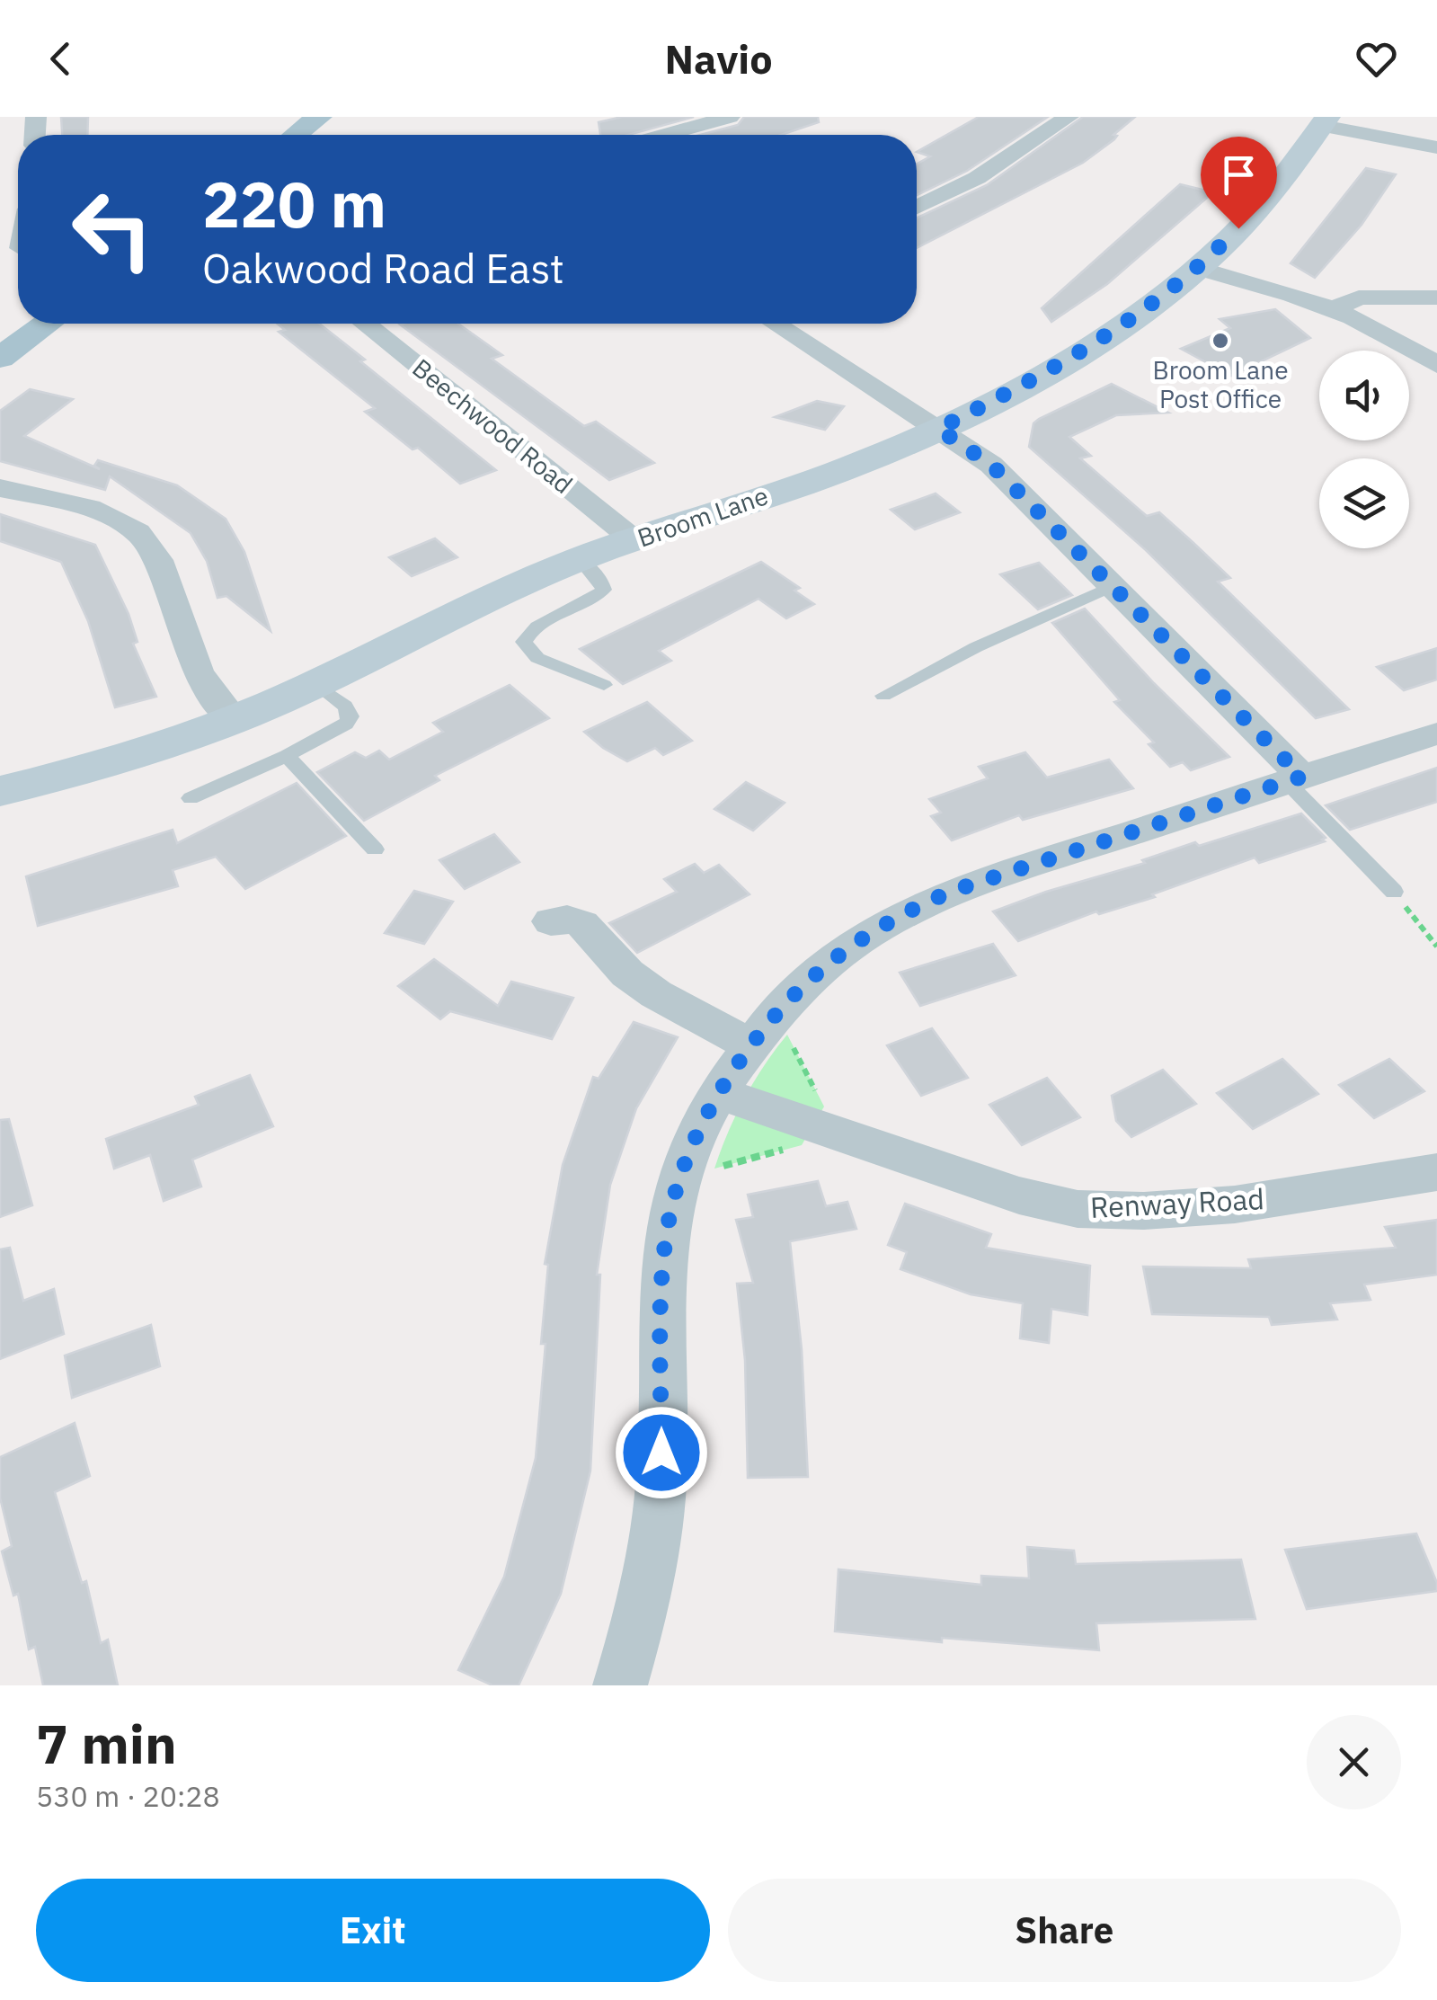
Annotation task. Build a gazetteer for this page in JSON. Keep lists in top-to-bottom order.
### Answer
{
  "streets": {
    "main road": ["Broom Lane"],
    "street": ["Beechwood Road", "Renway Road"]
  },
  "crossings": [
    ["Beechwood Road", "Broom Lane"]
  ],
  "places": ["Broom Lane Post Office"],
  "page": {
    "header": "Navio",
    "turn": ["220 m", "Oakwood Road East"],
    "heading": ["7 min", "530 m · 20:28"],
    "buttons": ["Exit", "Share"]
  }
}
